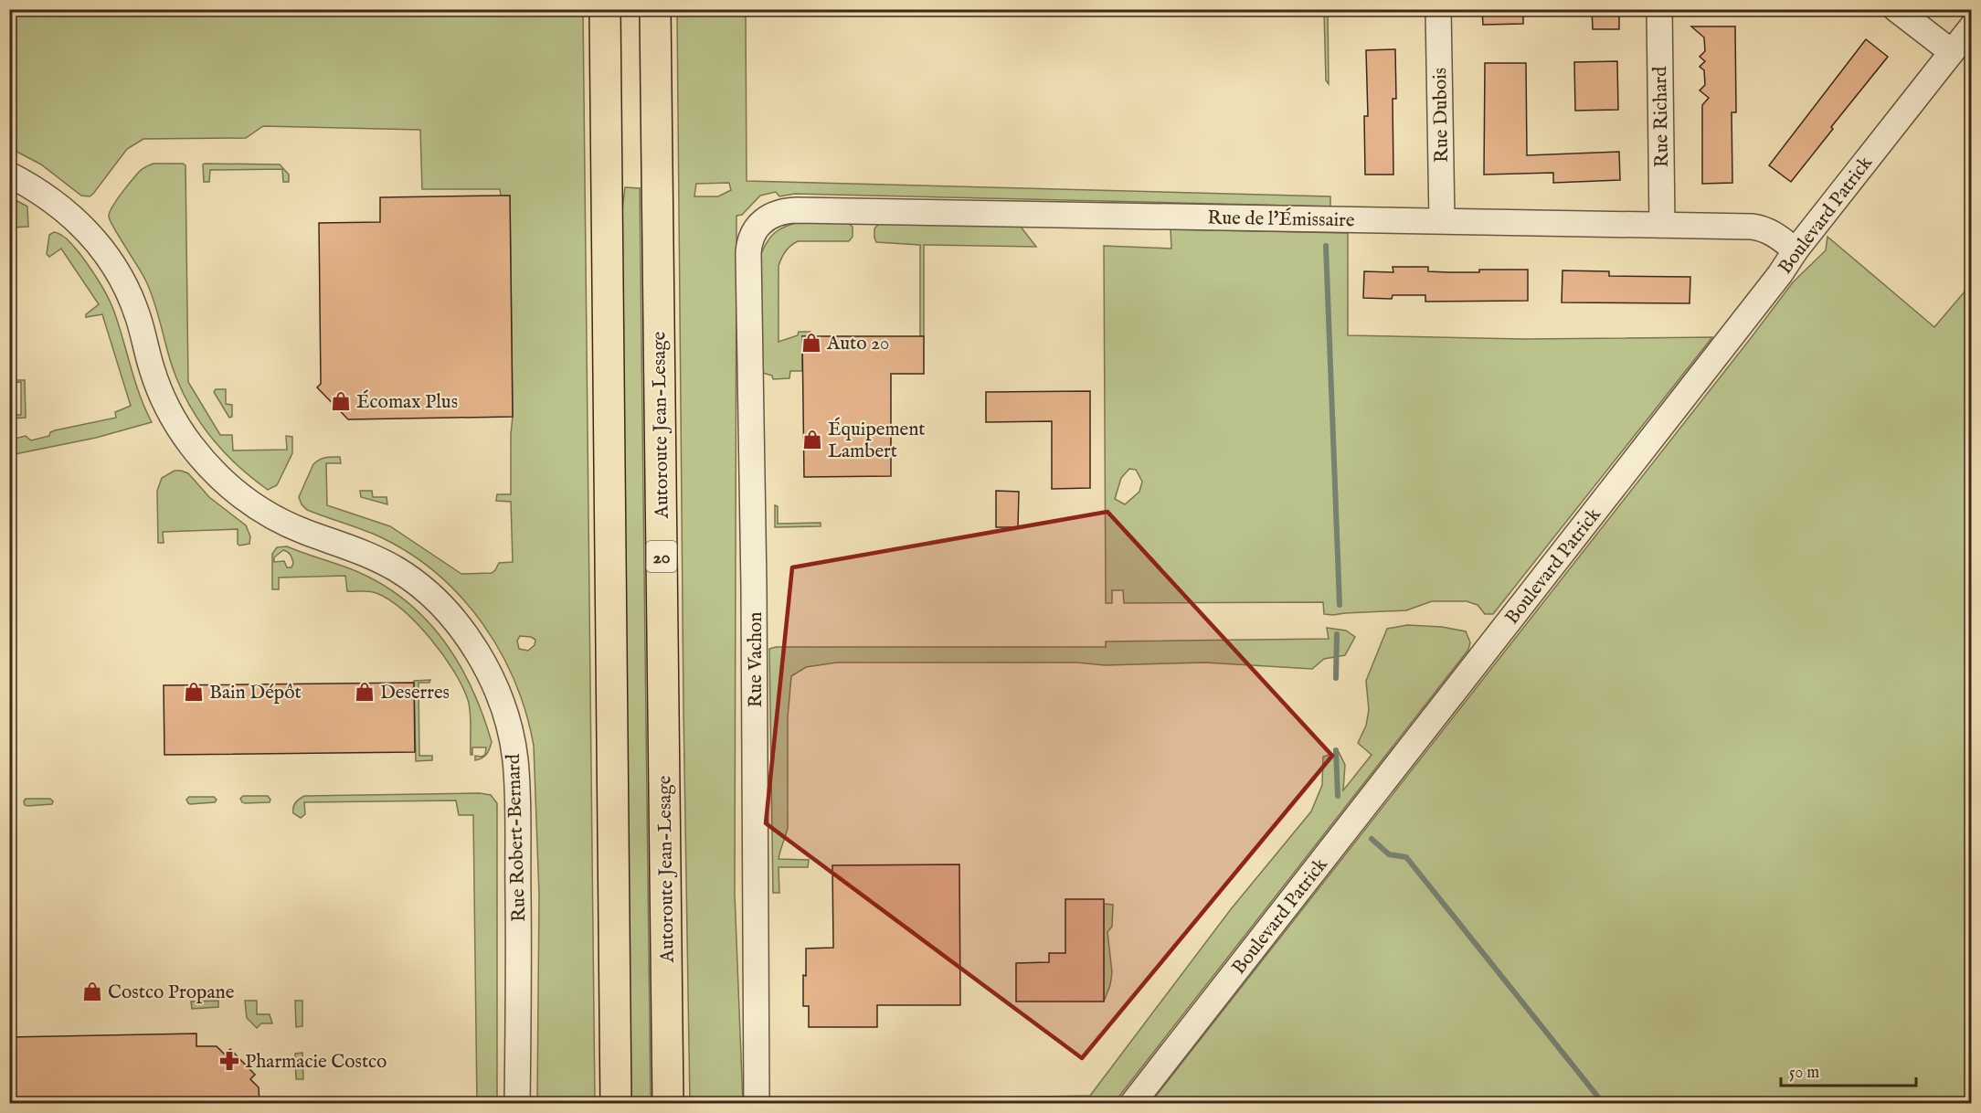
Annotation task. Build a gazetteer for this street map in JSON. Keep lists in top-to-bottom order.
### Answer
{
  "streets": {
    "highway": ["Autoroute Jean-Lesage", "20"],
    "street": [
      "Rue Dubois",
      "Rue Richard",
      "Boulevard Patrick",
      "Rue de l'Émissaire",
      "Rue Vachon",
      "Rue Robert-Bernard"
    ]
  },
  "crossings": [
    ["Rue Dubois", "Rue de l'Émissaire"],
    ["Rue Richard", "Rue de l'Émissaire"],
    ["Boulevard Patrick", "Rue de l'Émissaire"],
    ["Rue de l'Émissaire", "Rue Vachon"]
  ],
  "places": {
    "shop": [
      "Auto 20",
      "Écomax Plus",
      "Équipement Lambert",
      "Bain Dépôt",
      "Deserres",
      "Costco Propane"
    ],
    "pharmacy": ["Pharmacie Costco"]
  },
  "scale_bar": "50 m"
}
